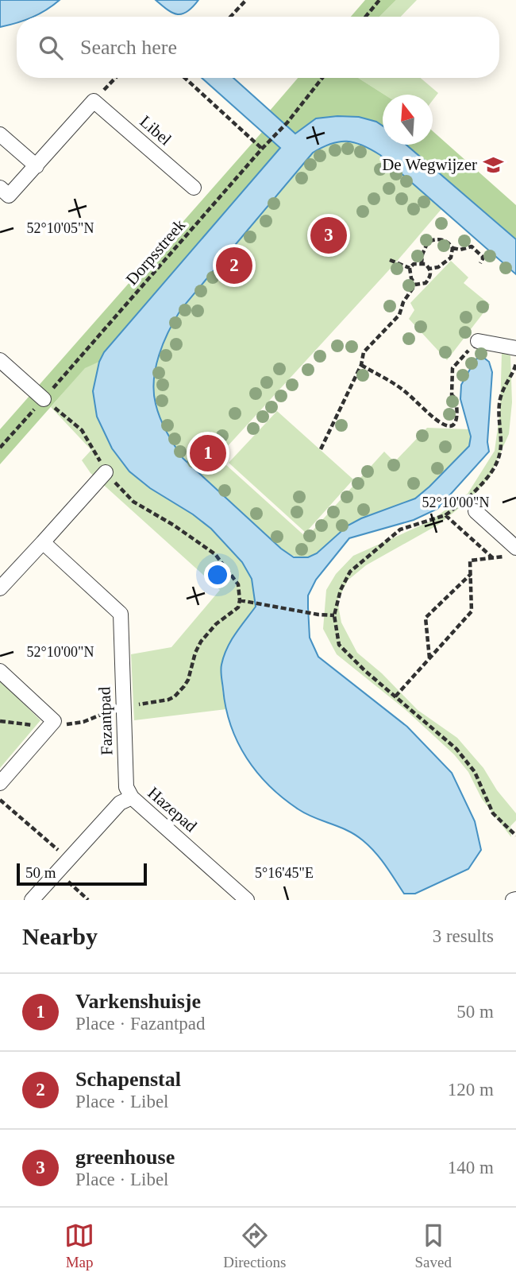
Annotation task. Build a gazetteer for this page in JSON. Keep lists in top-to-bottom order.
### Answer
{
  "streets": {
    "street": ["Libel", "Fazantpad", "Hazepad"],
    "path": ["Dorpsstreek"]
  },
  "crossings": [
    ["Fazantpad", "Hazepad"]
  ],
  "places": {
    "school or university": ["De Wegwijzer"]
  },
  "scale_bar": "50 m",
  "north": "top",
  "page": {
    "search": "Search here",
    "pins": ["3", "2", "1"],
    "scale": "50 m",
    "heading": ["Nearby", "3 results"],
    "list": [
      {
        "mark": "1",
        "name": "Varkenshuisje",
        "note": "Place · Fazantpad",
        "value": "50 m"
      },
      {
        "mark": "2",
        "name": "Schapenstal",
        "note": "Place · Libel",
        "value": "120 m"
      },
      {
        "mark": "3",
        "name": "greenhouse",
        "note": "Place · Libel",
        "value": "140 m"
      }
    ],
    "nav": ["Map", "Directions", "Saved"]
  },
  "coordinates": ["52°10'05\"N", "52°10'00\"N", "5°16'45\"E"]
}
